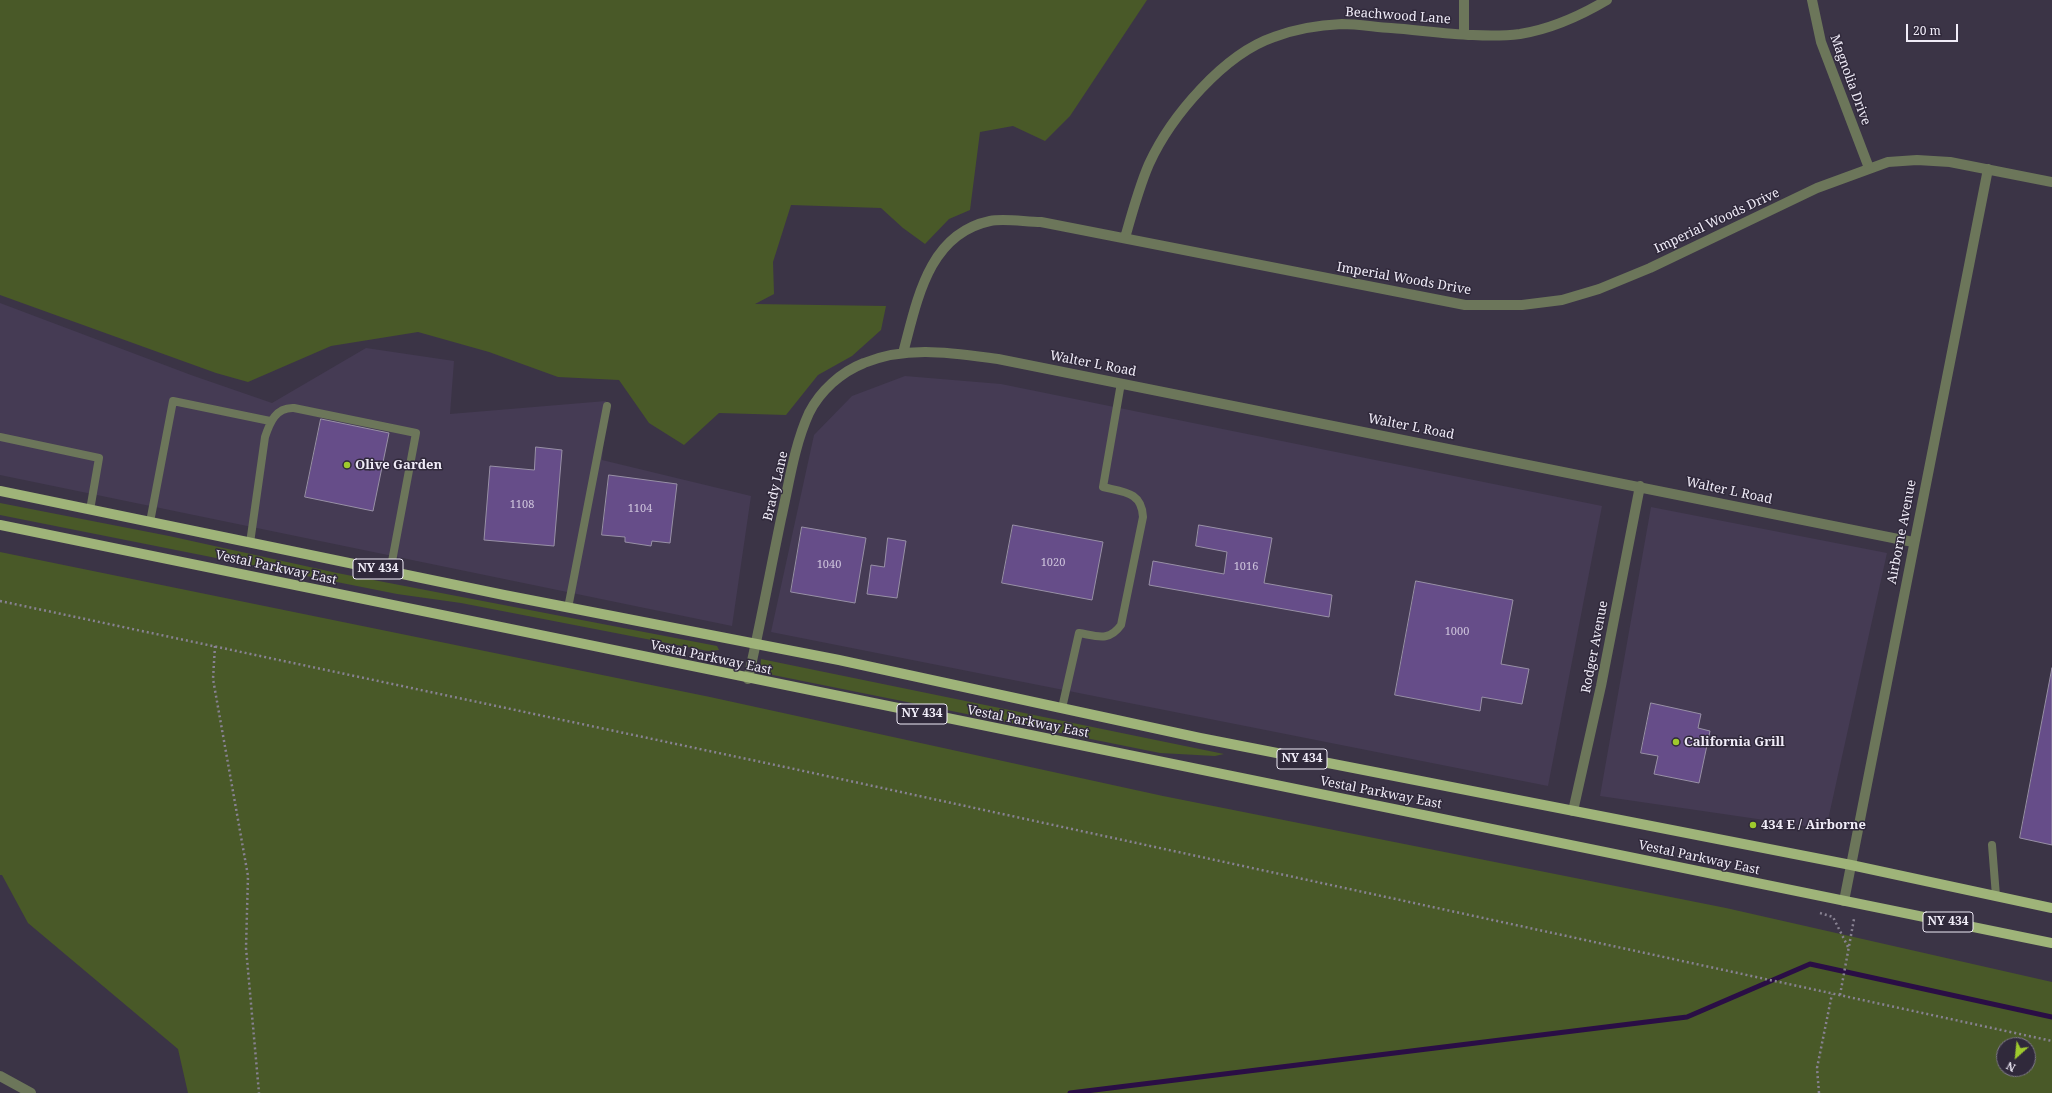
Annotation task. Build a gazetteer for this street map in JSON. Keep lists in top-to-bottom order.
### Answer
{
  "streets": {
    "main road": ["Vestal Parkway East", "NY 434"],
    "street": [
      "Beachwood Lane",
      "Magnolia Drive",
      "Imperial Woods Drive",
      "Walter L Road",
      "Brady Lane",
      "Airborne Avenue",
      "Rodger Avenue"
    ]
  },
  "crossings": [
    ["Beachwood Lane", "Imperial Woods Drive"],
    ["Magnolia Drive", "Imperial Woods Drive"],
    ["Imperial Woods Drive", "Walter L Road"],
    ["Imperial Woods Drive", "Brady Lane"],
    ["Imperial Woods Drive", "Airborne Avenue"],
    ["Walter L Road", "Brady Lane"],
    ["Walter L Road", "Airborne Avenue"],
    ["Walter L Road", "Rodger Avenue"],
    ["Brady Lane", "Vestal Parkway East"],
    ["Airborne Avenue", "Vestal Parkway East"],
    ["Vestal Parkway East", "Rodger Avenue"]
  ],
  "places": ["Olive Garden", "California Grill", "434 E / Airborne"],
  "house_numbers": [
    "1108",
    "1104",
    "1020",
    "1040",
    "1016",
    "1000"
  ],
  "scale_bar": "20 m",
  "north": "bottom left"
}
